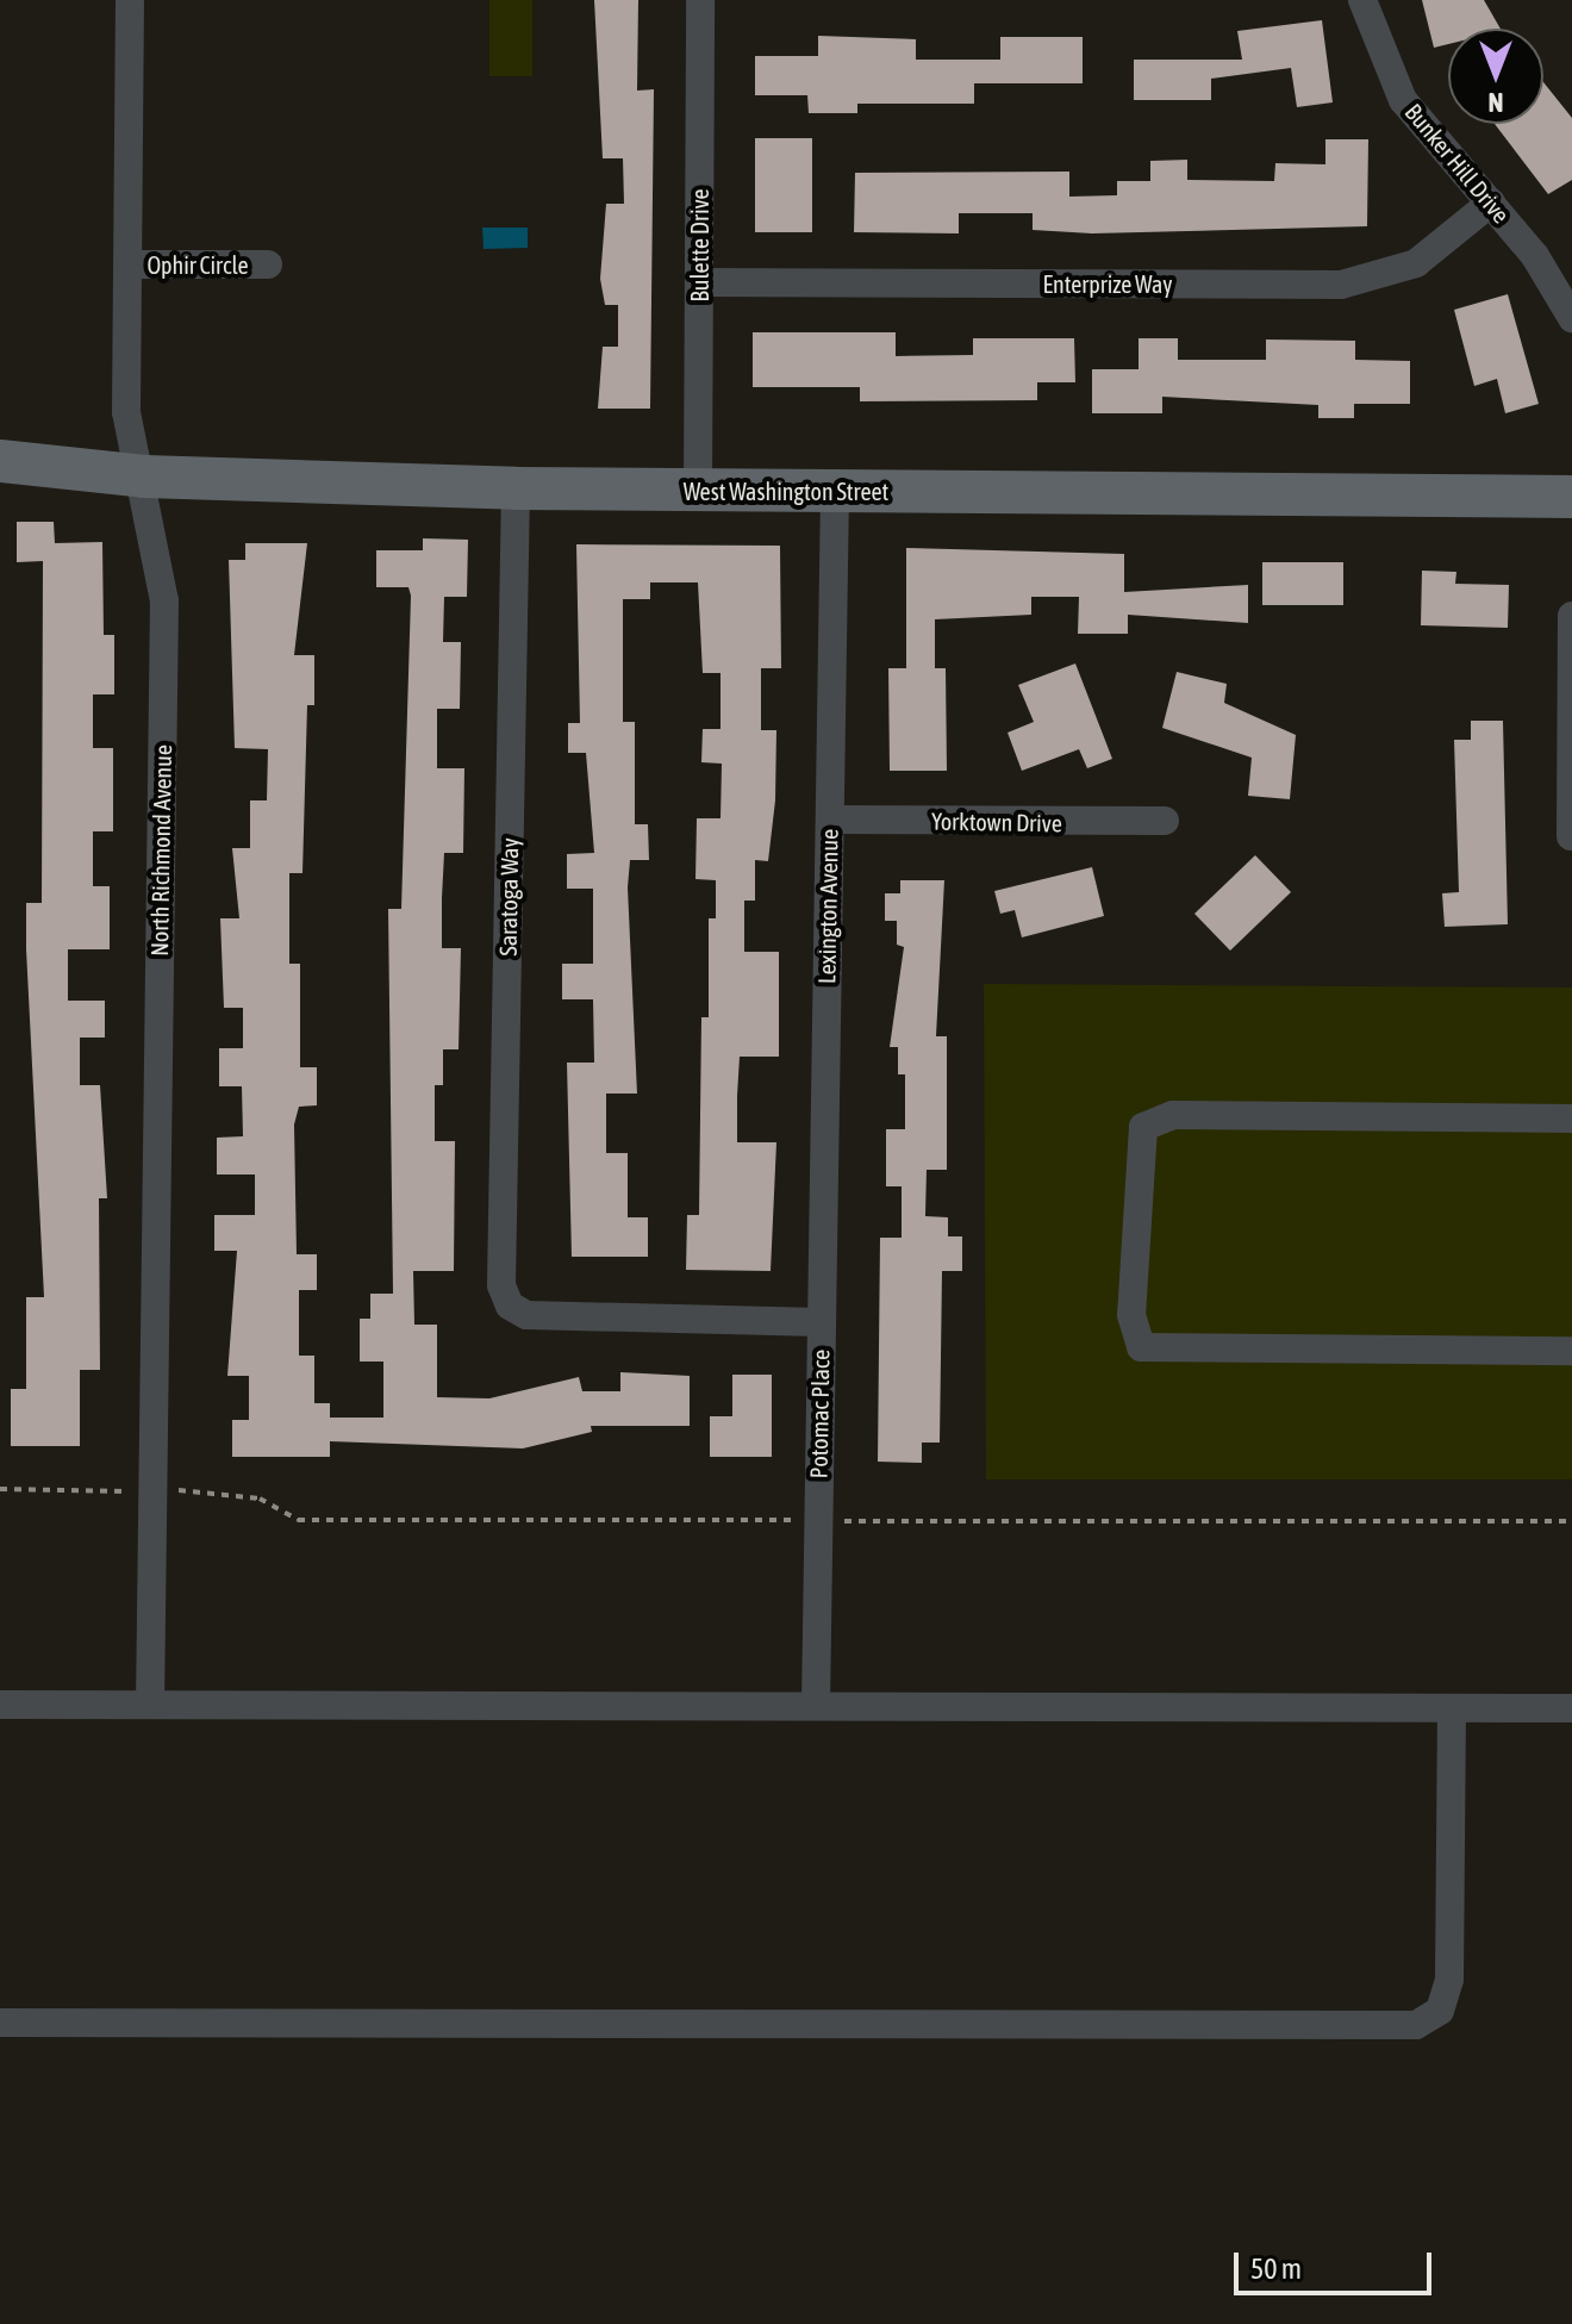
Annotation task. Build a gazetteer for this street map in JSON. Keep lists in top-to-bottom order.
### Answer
{
  "streets": {
    "street": [
      "Bunker Hill Drive",
      "Bulette Drive",
      "Ophir Circle",
      "Enterprize Way",
      "West Washington Street",
      "Yorktown Drive",
      "North Richmond Avenue",
      "Saratoga Way",
      "Lexington Avenue",
      "Potomac Place"
    ]
  },
  "crossings": [
    ["Bunker Hill Drive", "Enterprize Way"],
    ["Bulette Drive", "Enterprize Way"],
    ["Bulette Drive", "West Washington Street"],
    ["Ophir Circle", "North Richmond Avenue"],
    ["West Washington Street", "North Richmond Avenue"],
    ["West Washington Street", "Saratoga Way"],
    ["West Washington Street", "Lexington Avenue"],
    ["Yorktown Drive", "Lexington Avenue"],
    ["Saratoga Way", "Potomac Place"],
    ["Lexington Avenue", "Potomac Place"]
  ],
  "scale_bar": "50 m",
  "north": "bottom"
}
